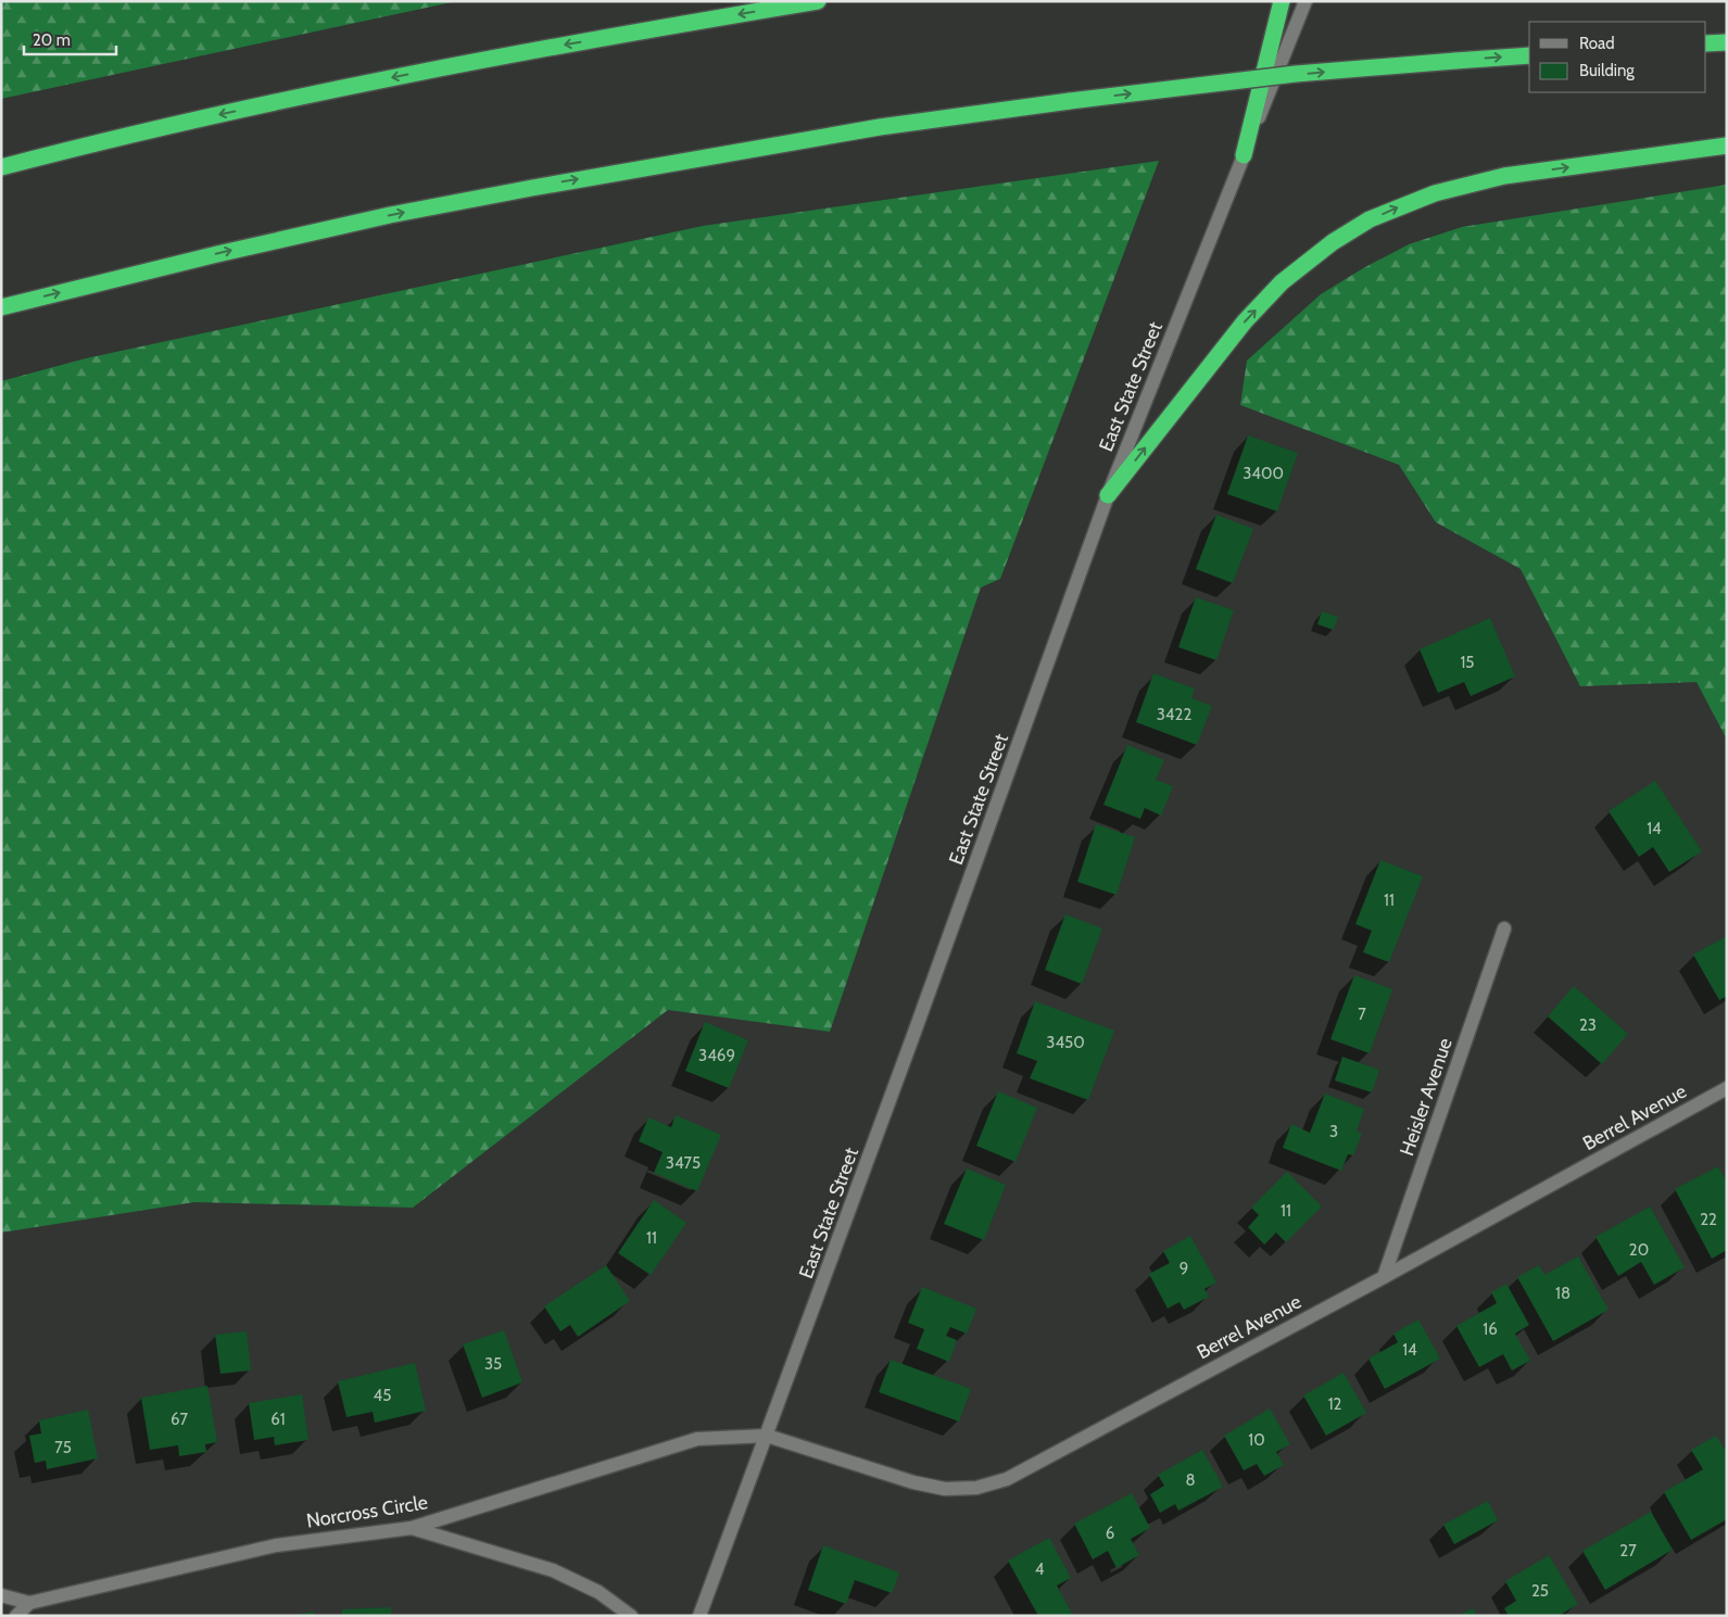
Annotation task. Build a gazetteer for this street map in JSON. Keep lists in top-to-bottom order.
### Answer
{
  "streets": {
    "street": [
      "East State Street",
      "Heisler Avenue",
      "Berrel Avenue",
      "Norcross Circle"
    ]
  },
  "crossings": [
    ["East State Street", "Berrel Avenue"],
    ["East State Street", "Norcross Circle"],
    ["Heisler Avenue", "Berrel Avenue"],
    ["Berrel Avenue", "Norcross Circle"]
  ],
  "house_numbers": [
    "3400",
    "15",
    "3422",
    "14",
    "11",
    "7",
    "23",
    "3450",
    "3469",
    "3",
    "3475",
    "11",
    "22",
    "11",
    "20",
    "9",
    "18",
    "16",
    "14",
    "35",
    "45",
    "12",
    "67",
    "61",
    "10",
    "75",
    "8",
    "6",
    "27",
    "4",
    "25"
  ],
  "legend": ["Road", "Building"],
  "scale_bar": "20 m"
}
